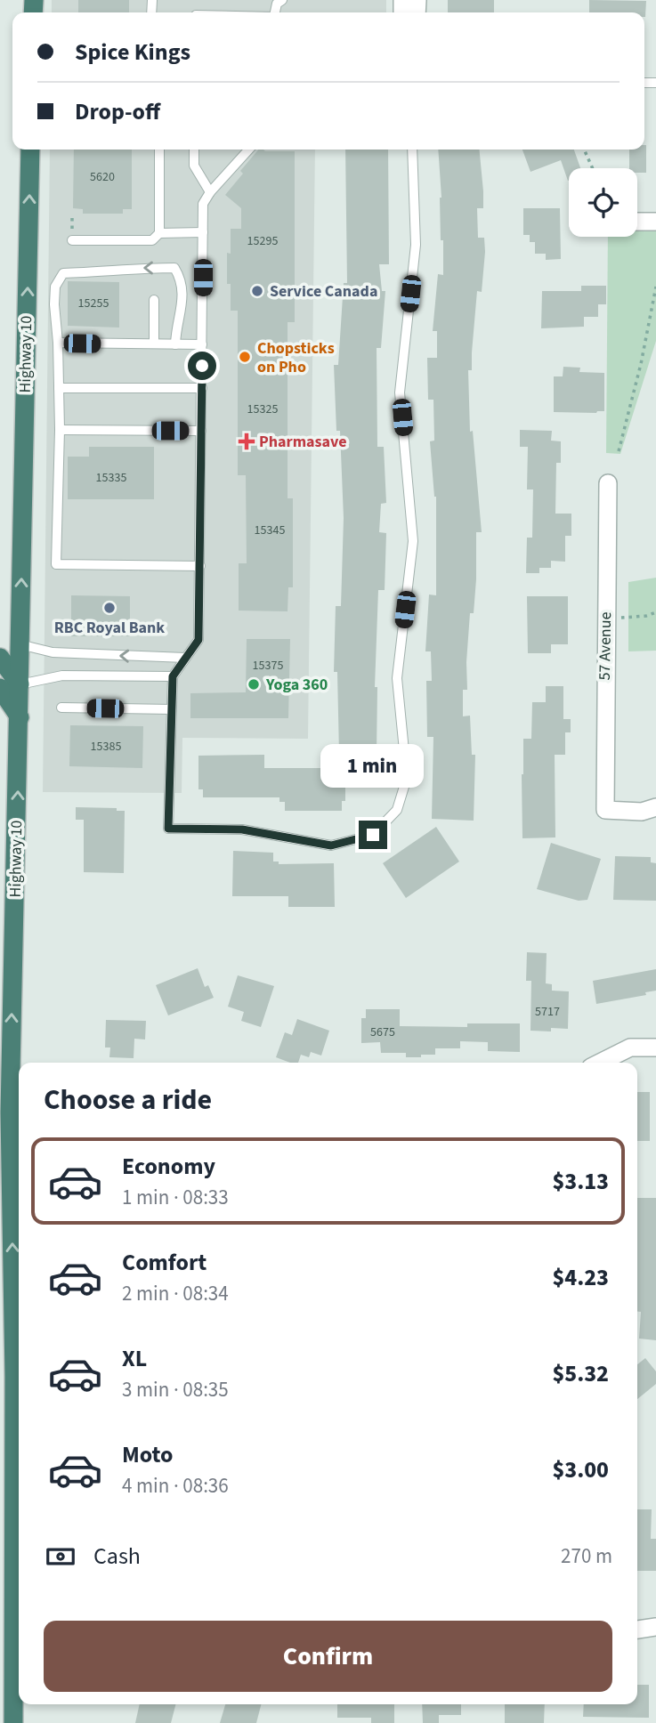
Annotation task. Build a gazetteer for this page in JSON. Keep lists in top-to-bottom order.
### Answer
{
  "streets": {
    "highway": ["Highway 10"],
    "street": ["57 Avenue"]
  },
  "one_way": ["Highway 10"],
  "places": {
    "other": [
      "Service Canada",
      "Chopsticks on Pho",
      "RBC Royal Bank",
      "Yoga 360"
    ],
    "health": ["Pharmasave"]
  },
  "house_numbers": [
    "5620",
    "15295",
    "15255",
    "15325",
    "15335",
    "15345",
    "15375",
    "15385",
    "5717",
    "5675"
  ],
  "page": {
    "banner": ["Spice Kings", "Drop-off"],
    "bubble": "1 min",
    "heading": "Choose a ride",
    "list": [
      {
        "name": "Economy",
        "note": "1 min · 08:33",
        "value": "$3.13"
      },
      {
        "name": "Comfort",
        "note": "2 min · 08:34",
        "value": "$4.23"
      },
      {
        "name": "XL",
        "note": "3 min · 08:35",
        "value": "$5.32"
      },
      {
        "name": "Moto",
        "note": "4 min · 08:36",
        "value": "$3.00"
      }
    ],
    "pay": ["Cash", "270 m"],
    "buttons": "Confirm"
  }
}
